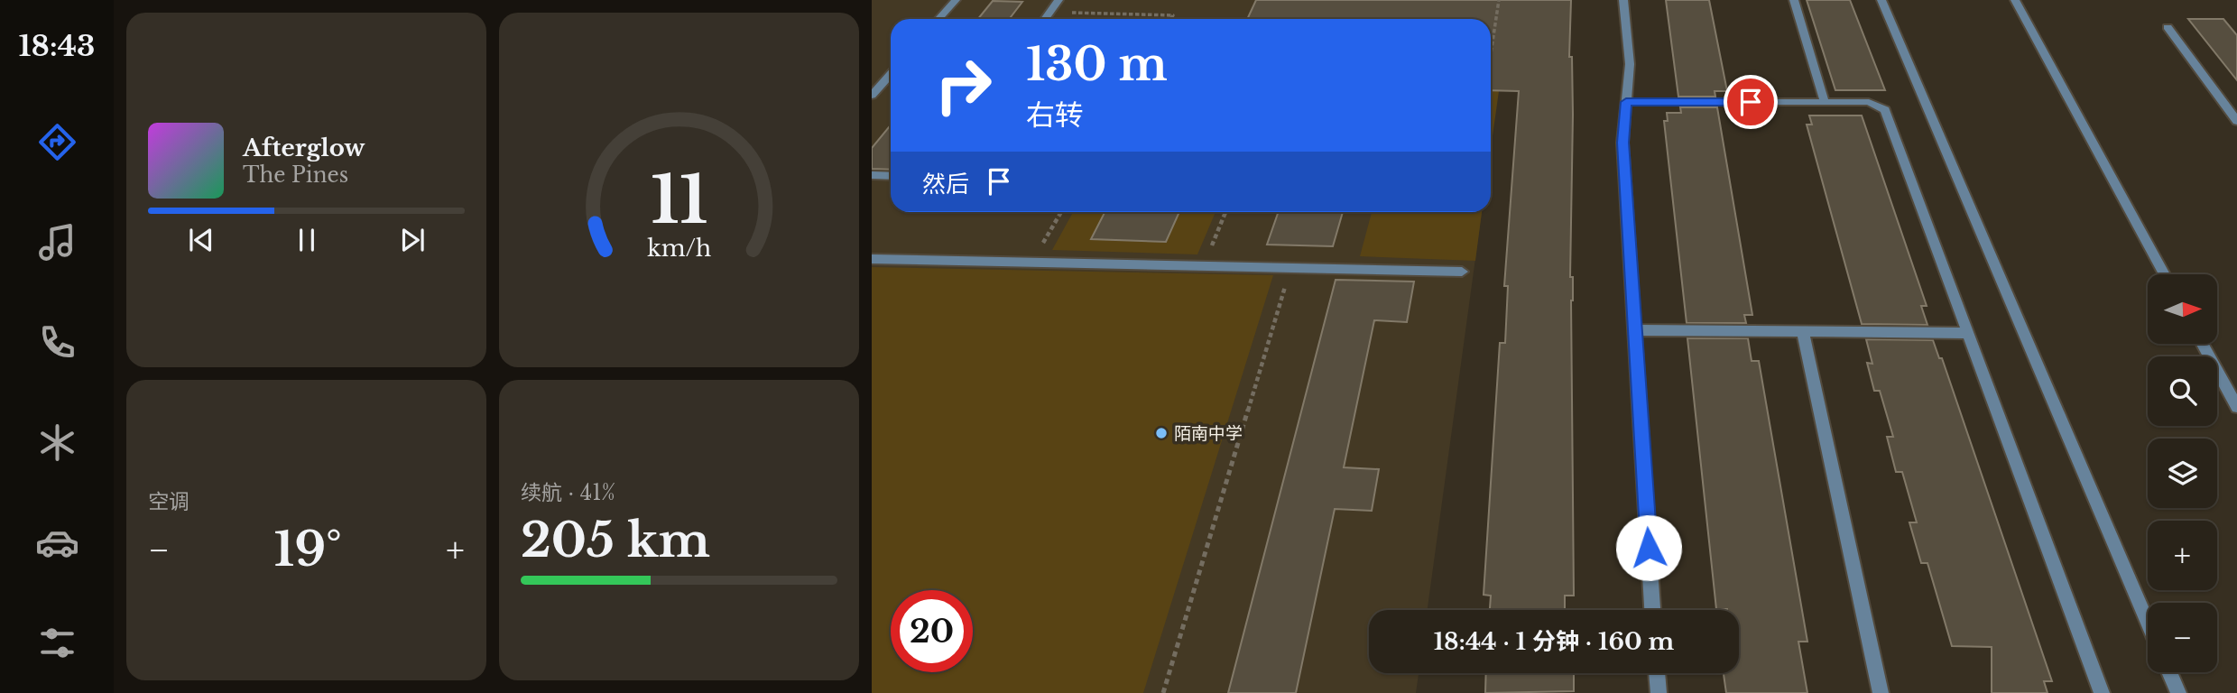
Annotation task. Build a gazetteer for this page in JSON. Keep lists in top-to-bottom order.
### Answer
{
  "places": ["陌南中学"],
  "north": "right",
  "page": {
    "tabs": "18:43",
    "turn": ["130 m", "右转"],
    "song": ["Afterglow", "The Pines"],
    "then": "然后",
    "map_buttons": ["+", "−"],
    "tile": [
      "空调",
      ["续航 · 41%", "205 km"]
    ],
    "heat": ["−", "19°", "+"],
    "limit": "20",
    "trip": "18:44 · 1 分钟 · 160 m",
    "gauge": ["11", "km/h"]
  }
}
